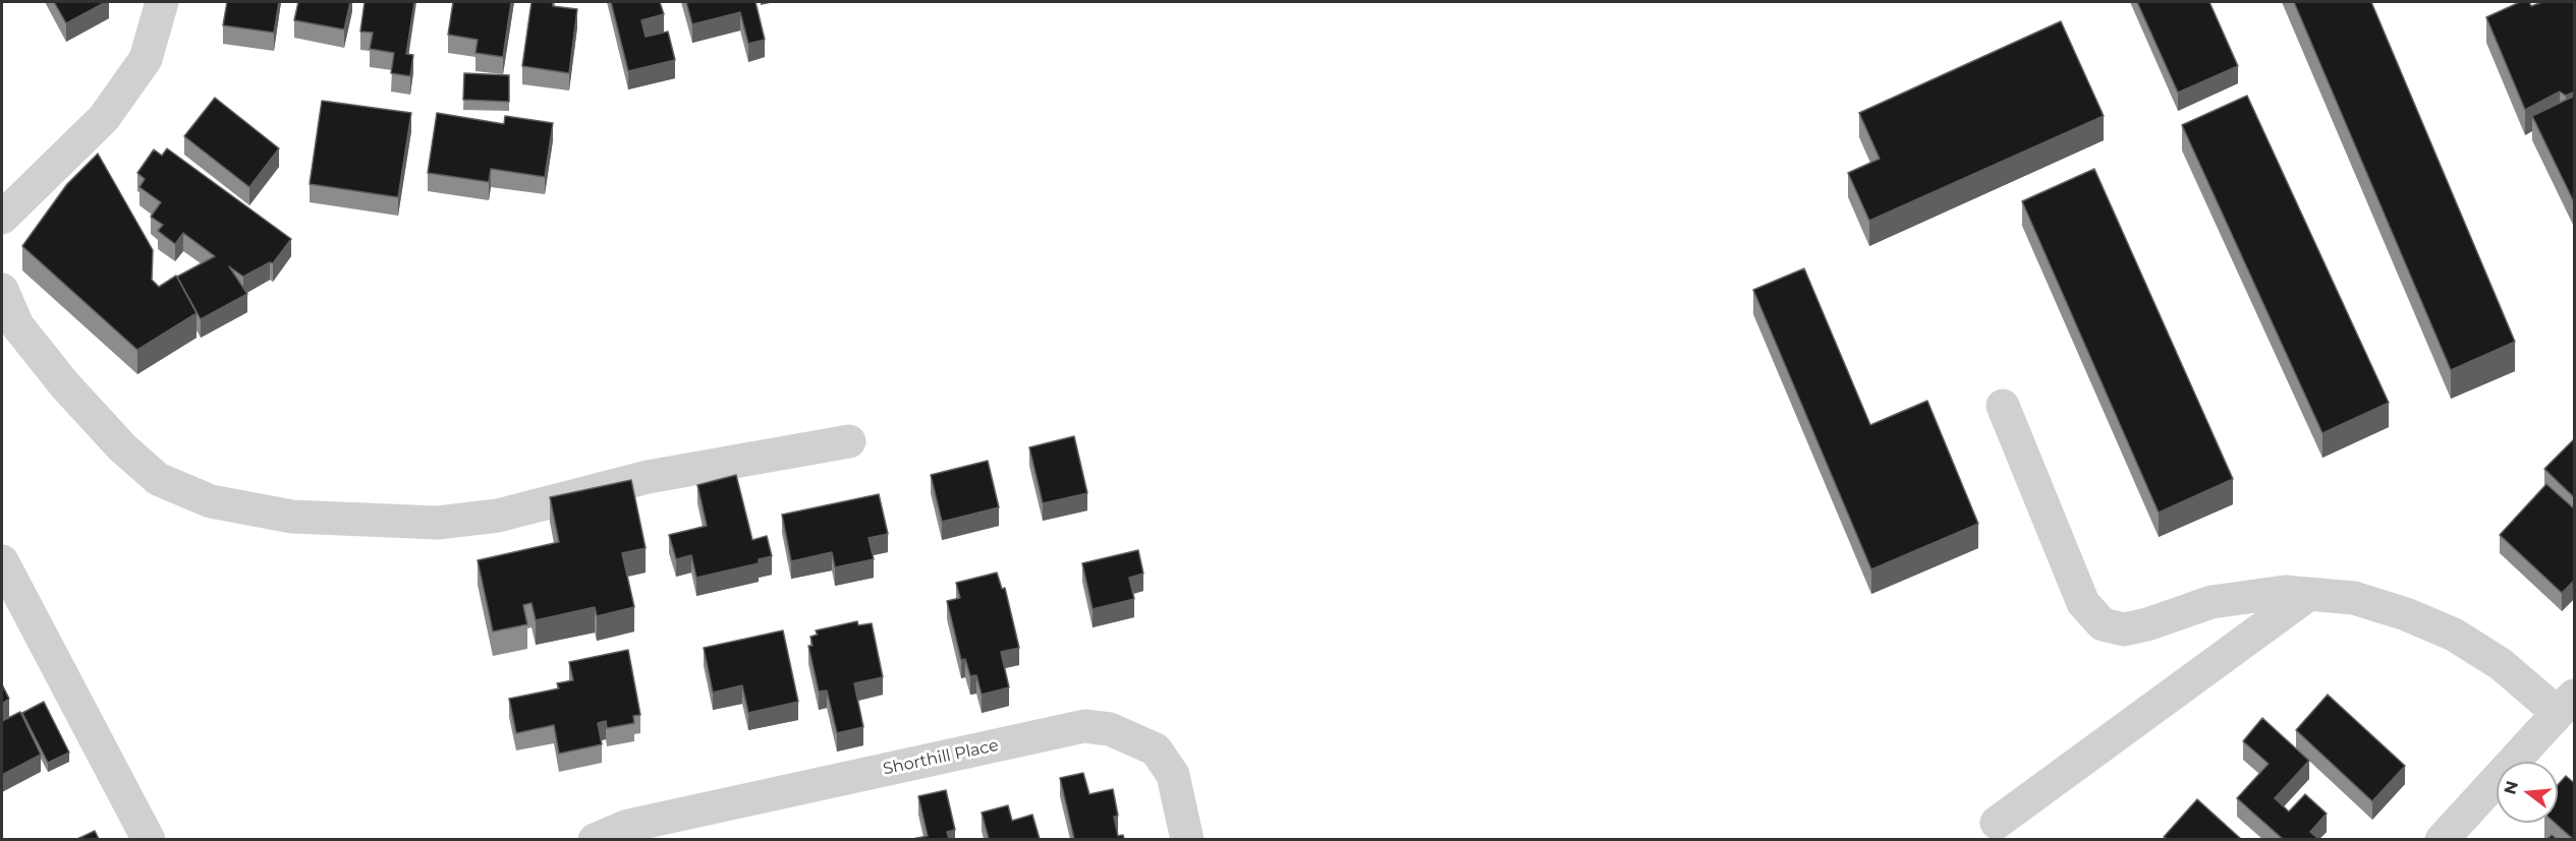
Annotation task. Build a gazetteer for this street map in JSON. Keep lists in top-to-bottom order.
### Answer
{
  "streets": {
    "street": ["Shorthill Place"]
  },
  "north": "left"
}
